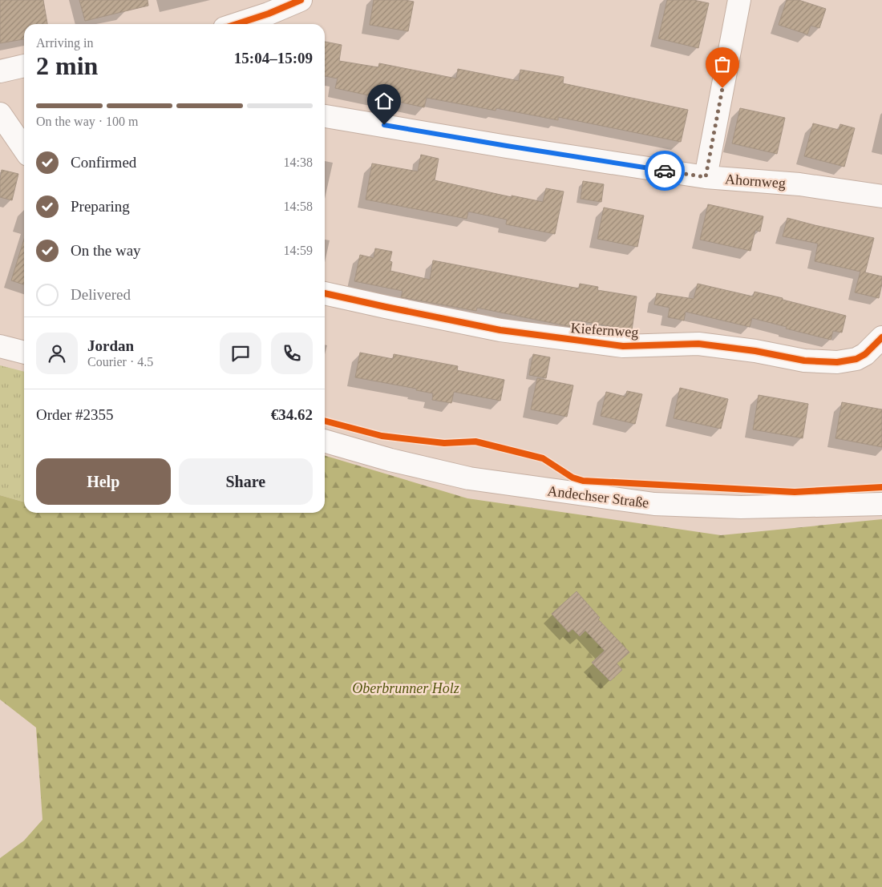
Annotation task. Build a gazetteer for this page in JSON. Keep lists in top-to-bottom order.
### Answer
{
  "streets": {
    "street": ["Ahornweg", "Kiefernweg", "Andechser Straße"]
  },
  "parks": ["Oberbrunner Holz"],
  "page": {
    "heading": ["2 min", "Arriving in", "15:04–15:09"],
    "panel": [
      "Jordan",
      "Courier · 4.5",
      "Order #2355",
      "€34.62"
    ],
    "bar": "On the way · 100 m",
    "list": [
      ["Confirmed", "14:38"],
      ["Preparing", "14:58"],
      ["On the way", "14:59"],
      "Delivered"
    ],
    "buttons": ["Help", "Share"]
  }
}
